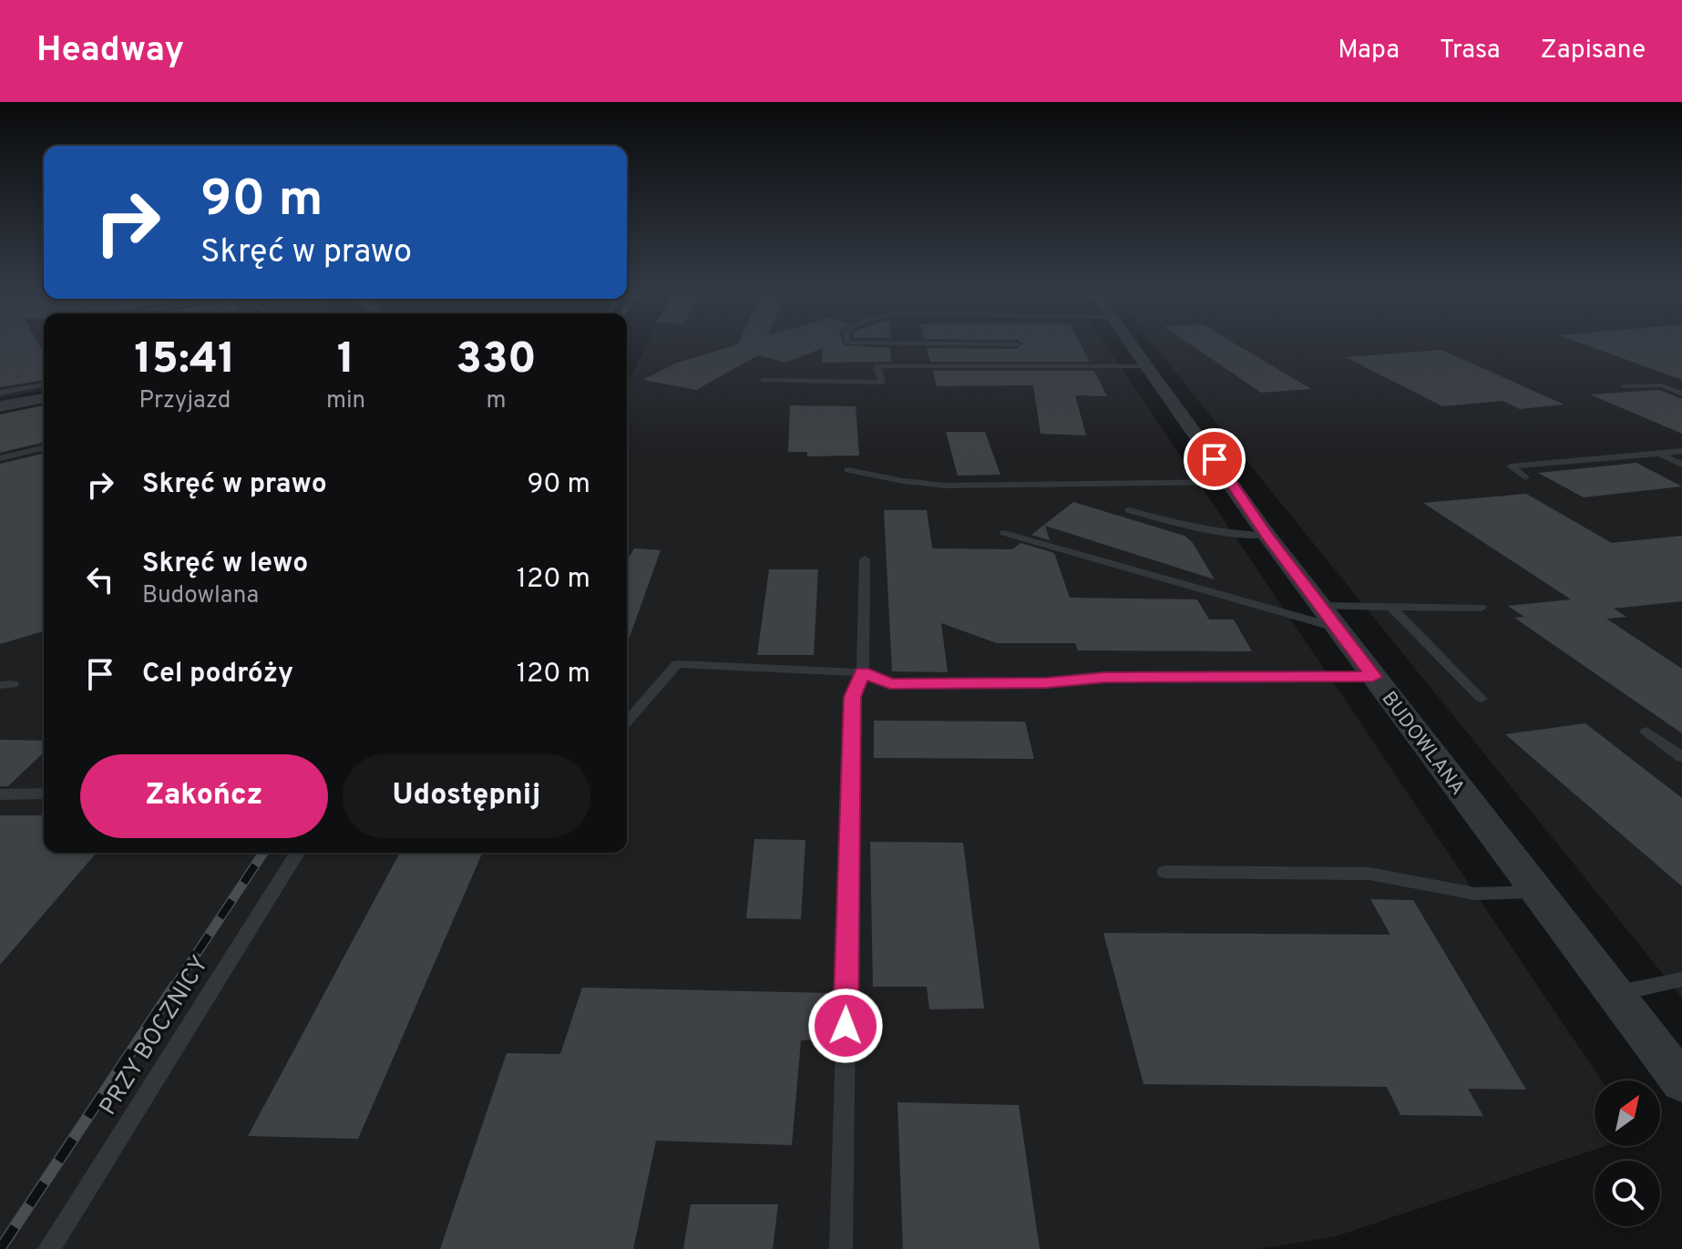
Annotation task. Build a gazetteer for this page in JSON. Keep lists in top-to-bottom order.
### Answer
{
  "streets": {
    "street": ["BUDOWLANA"],
    "lane": ["PRZY BOCZNICY"]
  },
  "north": "top right",
  "page": {
    "header": "Headway",
    "nav": ["Mapa", "Trasa", "Zapisane"],
    "turn": ["90 m", "Skręć w prawo"],
    "eta": [
      "15:41",
      "Przyjazd",
      "1",
      "min",
      "330",
      "m"
    ],
    "list": [
      {
        "name": "Skręć w prawo",
        "value": "90 m"
      },
      {
        "name": "Skręć w lewo",
        "note": "Budowlana",
        "value": "120 m"
      },
      {
        "name": "Cel podróży",
        "value": "120 m"
      }
    ],
    "buttons": ["Zakończ", "Udostępnij"]
  }
}
